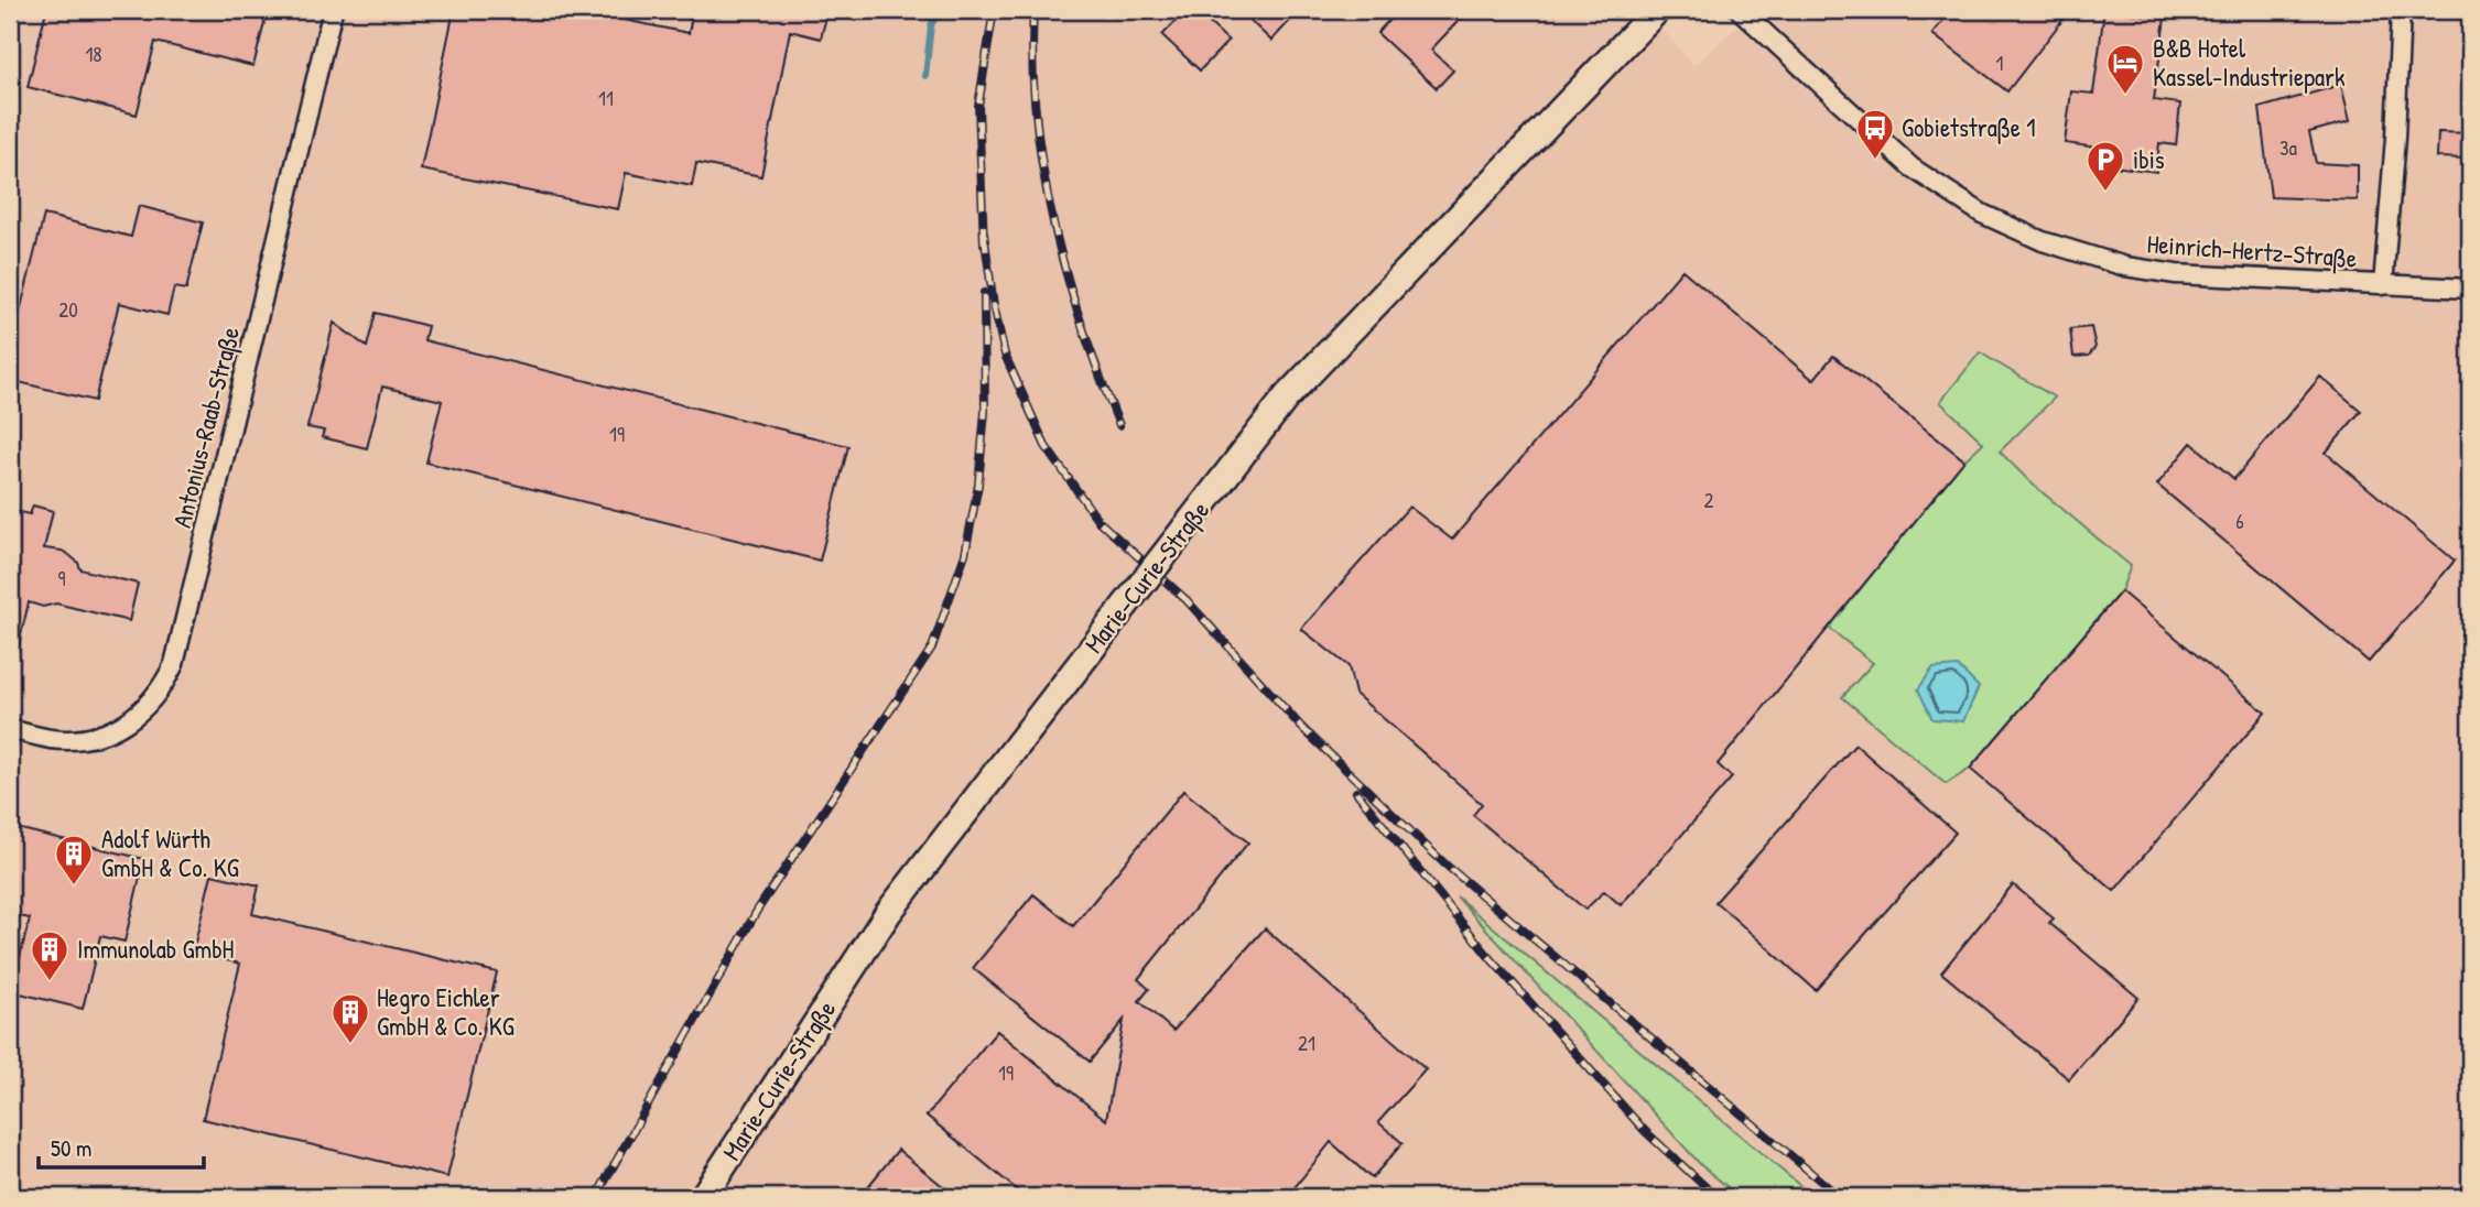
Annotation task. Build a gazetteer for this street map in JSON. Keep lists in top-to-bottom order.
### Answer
{
  "streets": {
    "main road": ["Marie-Curie-Straße"],
    "street": ["Heinrich-Hertz-Straße", "Antonius-Raab-Straße"]
  },
  "places": {
    "hotel": ["B&B Hotel Kassel-Industriepark"],
    "bus stop": ["Gobietstraße 1"],
    "parking": ["ibis"],
    "building": ["Adolf Würth GmbH & Co. KG", "Immunolab GmbH", "Hegro Eichler GmbH & Co. KG"]
  },
  "house_numbers": [
    "18",
    "1",
    "11",
    "3a",
    "20",
    "19",
    "2",
    "6",
    "9",
    "21",
    "19"
  ],
  "scale_bar": "50 m"
}
